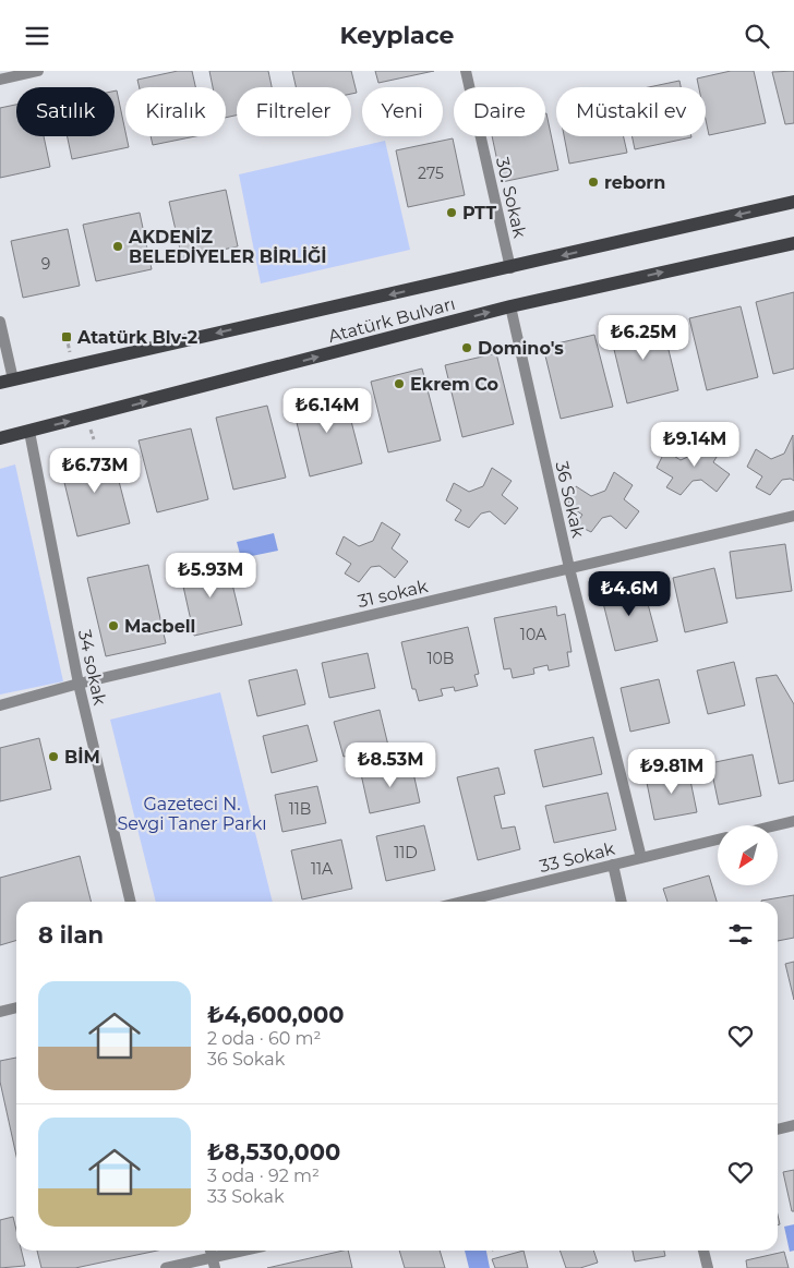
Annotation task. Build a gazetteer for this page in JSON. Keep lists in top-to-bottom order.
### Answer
{
  "streets": {
    "main road": ["Atatürk Bulvarı"],
    "street": [
      "30. Sokak",
      "36 Sokak",
      "31 sokak",
      "34 sokak",
      "33 Sokak"
    ]
  },
  "crossings": [
    ["30. Sokak", "Atatürk Bulvarı"],
    ["Atatürk Bulvarı", "36 Sokak"],
    ["Atatürk Bulvarı", "34 sokak"],
    ["36 Sokak", "31 sokak"],
    ["36 Sokak", "33 Sokak"],
    ["31 sokak", "34 sokak"]
  ],
  "parks": ["Gazeteci N. Sevgi Taner Parkı"],
  "places": {
    "other": [
      "reborn",
      "PTT",
      "AKDENİZ BELEDİYELER BİRLİĞİ",
      "Domino's",
      "Ekrem Co",
      "Macbell",
      "BİM"
    ],
    "transit": ["Atatürk Blv-2"]
  },
  "house_numbers": [
    "275",
    "9",
    "10A",
    "10B",
    "11B",
    "11D",
    "11A"
  ],
  "north": "bottom left",
  "page": {
    "header": "Keyplace",
    "chip": [
      "Satılık",
      "Kiralık",
      "Filtreler",
      "Yeni",
      "Daire",
      "Müstakil ev"
    ],
    "price": [
      "₺6.25M",
      "₺6.14M",
      "₺9.14M",
      "₺6.73M",
      "₺5.93M",
      "₺4.6M",
      "₺8.53M",
      "₺9.81M"
    ],
    "heading": "8 ilan",
    "list": [
      {
        "name": "₺4,600,000",
        "note": "2 oda · 60 m² · 36 Sokak"
      },
      {
        "name": "₺8,530,000",
        "note": "3 oda · 92 m² · 33 Sokak"
      }
    ]
  }
}
